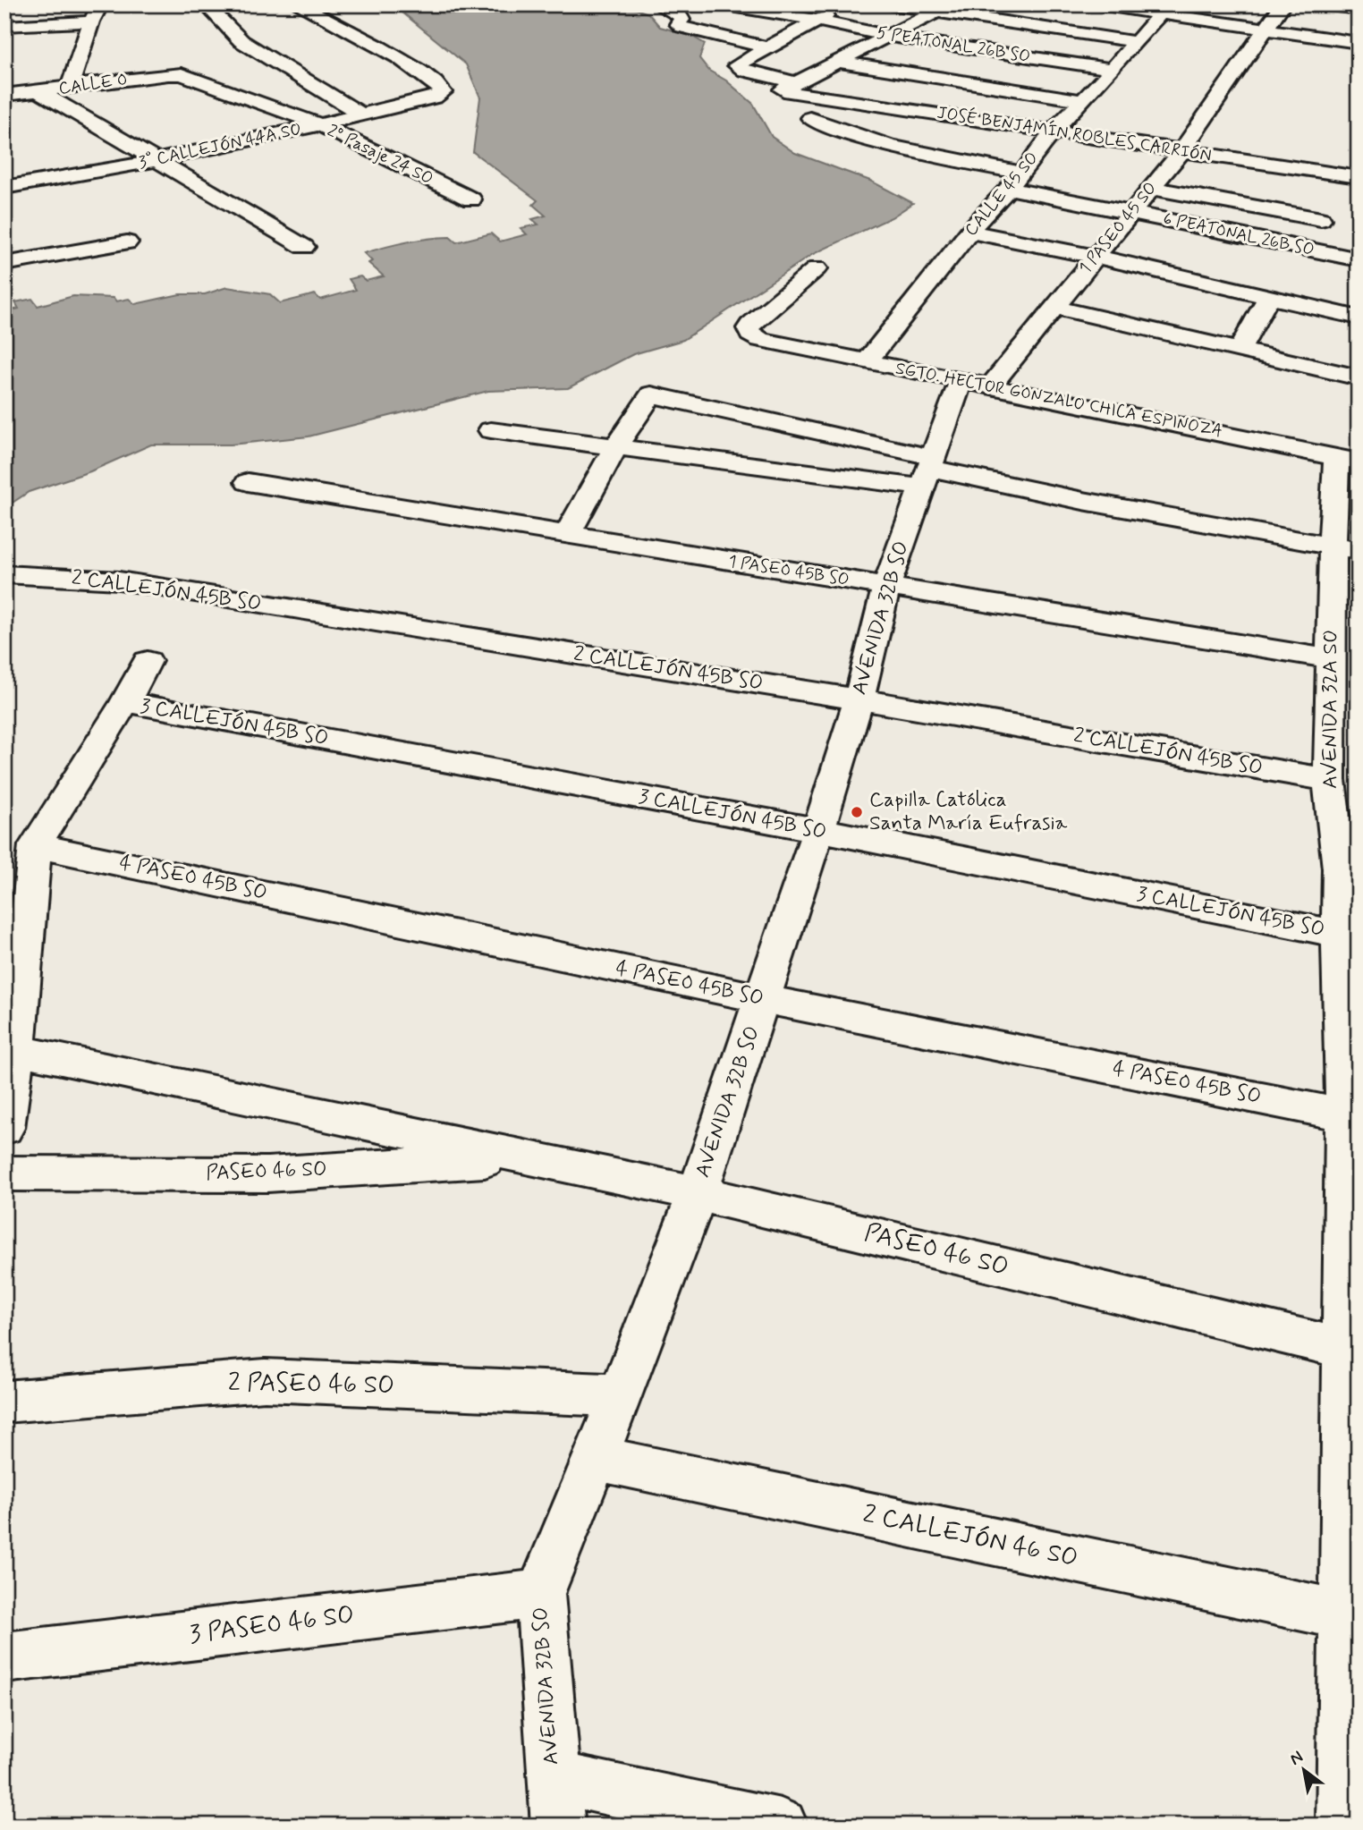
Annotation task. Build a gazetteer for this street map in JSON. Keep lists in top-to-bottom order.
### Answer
{
  "streets": {
    "street": [
      "5 PEATONAL 26B SO",
      "CALLE O",
      "JOSÉ BENJAMÍN ROBLES CARRIÓN",
      "3° CALLEJÓN 44A SO",
      "2º Pasaje 24 SO",
      "CALLE 45 SO",
      "1 PASEO 45 SO",
      "6 PEATONAL 26B SO",
      "SGTO. HECTOR GONZALO CHICA ESPINOZA",
      "1 PASEO 45B SO",
      "2 CALLEJÓN 45B SO",
      "AVENIDA 32B SO",
      "AVENIDA 32A SO",
      "3 CALLEJÓN 45B SO",
      "4 PASEO 45B SO",
      "PASEO 46 SO",
      "2 PASEO 46 SO",
      "2 CALLEJÓN 46 SO",
      "3 PASEO 46 SO"
    ]
  },
  "crossings": [
    ["5 PEATONAL 26B SO", "CALLE 45 SO"],
    ["CALLE O", "2º Pasaje 24 SO"],
    ["JOSÉ BENJAMÍN ROBLES CARRIÓN", "CALLE 45 SO"],
    ["JOSÉ BENJAMÍN ROBLES CARRIÓN", "1 PASEO 45 SO"],
    ["3° CALLEJÓN 44A SO", "2º Pasaje 24 SO"],
    ["CALLE 45 SO", "6 PEATONAL 26B SO"],
    ["CALLE 45 SO", "SGTO. HECTOR GONZALO CHICA ESPINOZA"],
    ["1 PASEO 45 SO", "6 PEATONAL 26B SO"],
    ["1 PASEO 45 SO", "SGTO. HECTOR GONZALO CHICA ESPINOZA"],
    ["SGTO. HECTOR GONZALO CHICA ESPINOZA", "AVENIDA 32B SO"],
    ["SGTO. HECTOR GONZALO CHICA ESPINOZA", "AVENIDA 32A SO"],
    ["1 PASEO 45B SO", "AVENIDA 32B SO"],
    ["1 PASEO 45B SO", "AVENIDA 32A SO"],
    ["2 CALLEJÓN 45B SO", "AVENIDA 32B SO"],
    ["2 CALLEJÓN 45B SO", "AVENIDA 32A SO"],
    ["AVENIDA 32B SO", "3 CALLEJÓN 45B SO"],
    ["AVENIDA 32B SO", "4 PASEO 45B SO"],
    ["AVENIDA 32B SO", "PASEO 46 SO"],
    ["AVENIDA 32B SO", "2 PASEO 46 SO"],
    ["AVENIDA 32B SO", "2 CALLEJÓN 46 SO"],
    ["AVENIDA 32B SO", "3 PASEO 46 SO"],
    ["AVENIDA 32A SO", "3 CALLEJÓN 45B SO"],
    ["AVENIDA 32A SO", "4 PASEO 45B SO"],
    ["AVENIDA 32A SO", "PASEO 46 SO"],
    ["AVENIDA 32A SO", "2 CALLEJÓN 46 SO"]
  ],
  "places": ["Capilla Católica Santa María Eufrasia"],
  "north": "top left"
}
